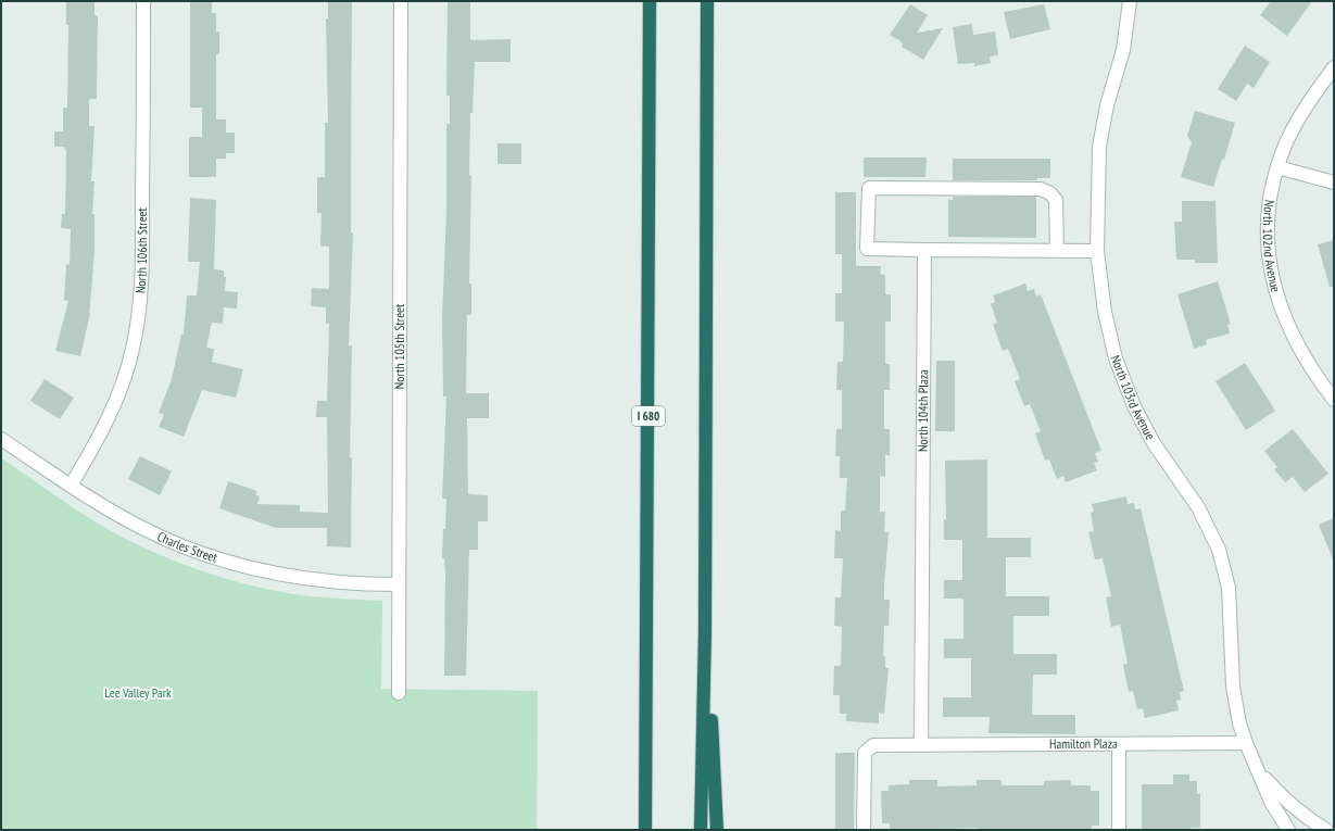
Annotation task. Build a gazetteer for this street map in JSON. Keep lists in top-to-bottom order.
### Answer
{
  "streets": {
    "highway": ["I 680"],
    "street": [
      "North 102nd Avenue",
      "North 106th Street",
      "North 105th Street",
      "North 103rd Avenue",
      "North 104th Plaza",
      "Charles Street",
      "Hamilton Plaza"
    ]
  },
  "crossings": [
    ["North 106th Street", "Charles Street"],
    ["North 105th Street", "Charles Street"],
    ["North 103rd Avenue", "Hamilton Plaza"],
    ["North 104th Plaza", "Hamilton Plaza"]
  ],
  "parks": ["Lee Valley Park"]
}
